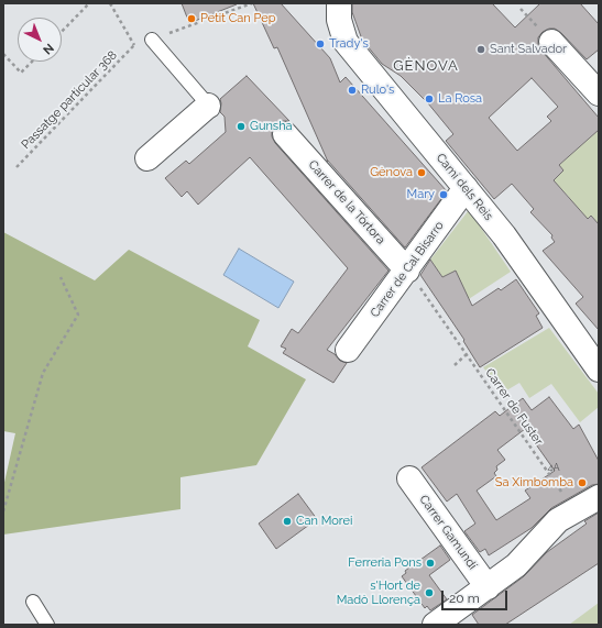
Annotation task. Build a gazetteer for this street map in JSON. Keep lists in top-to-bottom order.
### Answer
{
  "streets": {
    "street": [
      "Camí dels Reis",
      "Carrer de la Tórtora",
      "Carrer de Cal Bisarro",
      "Carrer Gamundí"
    ],
    "path": ["Passatge particular 368", "Carrer de Fuster"]
  },
  "crossings": [
    ["Camí dels Reis", "Carrer de Cal Bisarro"],
    ["Carrer de la Tórtora", "Carrer de Cal Bisarro"],
    ["Carrer de la Tórtora", "Carrer de Fuster"],
    ["Carrer de Cal Bisarro", "Carrer de Fuster"]
  ],
  "districts": ["GÈNOVA"],
  "places": [
    "Petit Can Pep",
    "Trady's",
    "Sant Salvador",
    "Rulo's",
    "La Rosa",
    "Gunsha",
    "Gènova",
    "Mary",
    "Sa Ximbomba",
    "Can Morei",
    "Ferreria Pons",
    "s'Hort de Madò Llorença"
  ],
  "house_numbers": ["4A"],
  "scale_bar": "20 m",
  "north": "bottom right"
}
